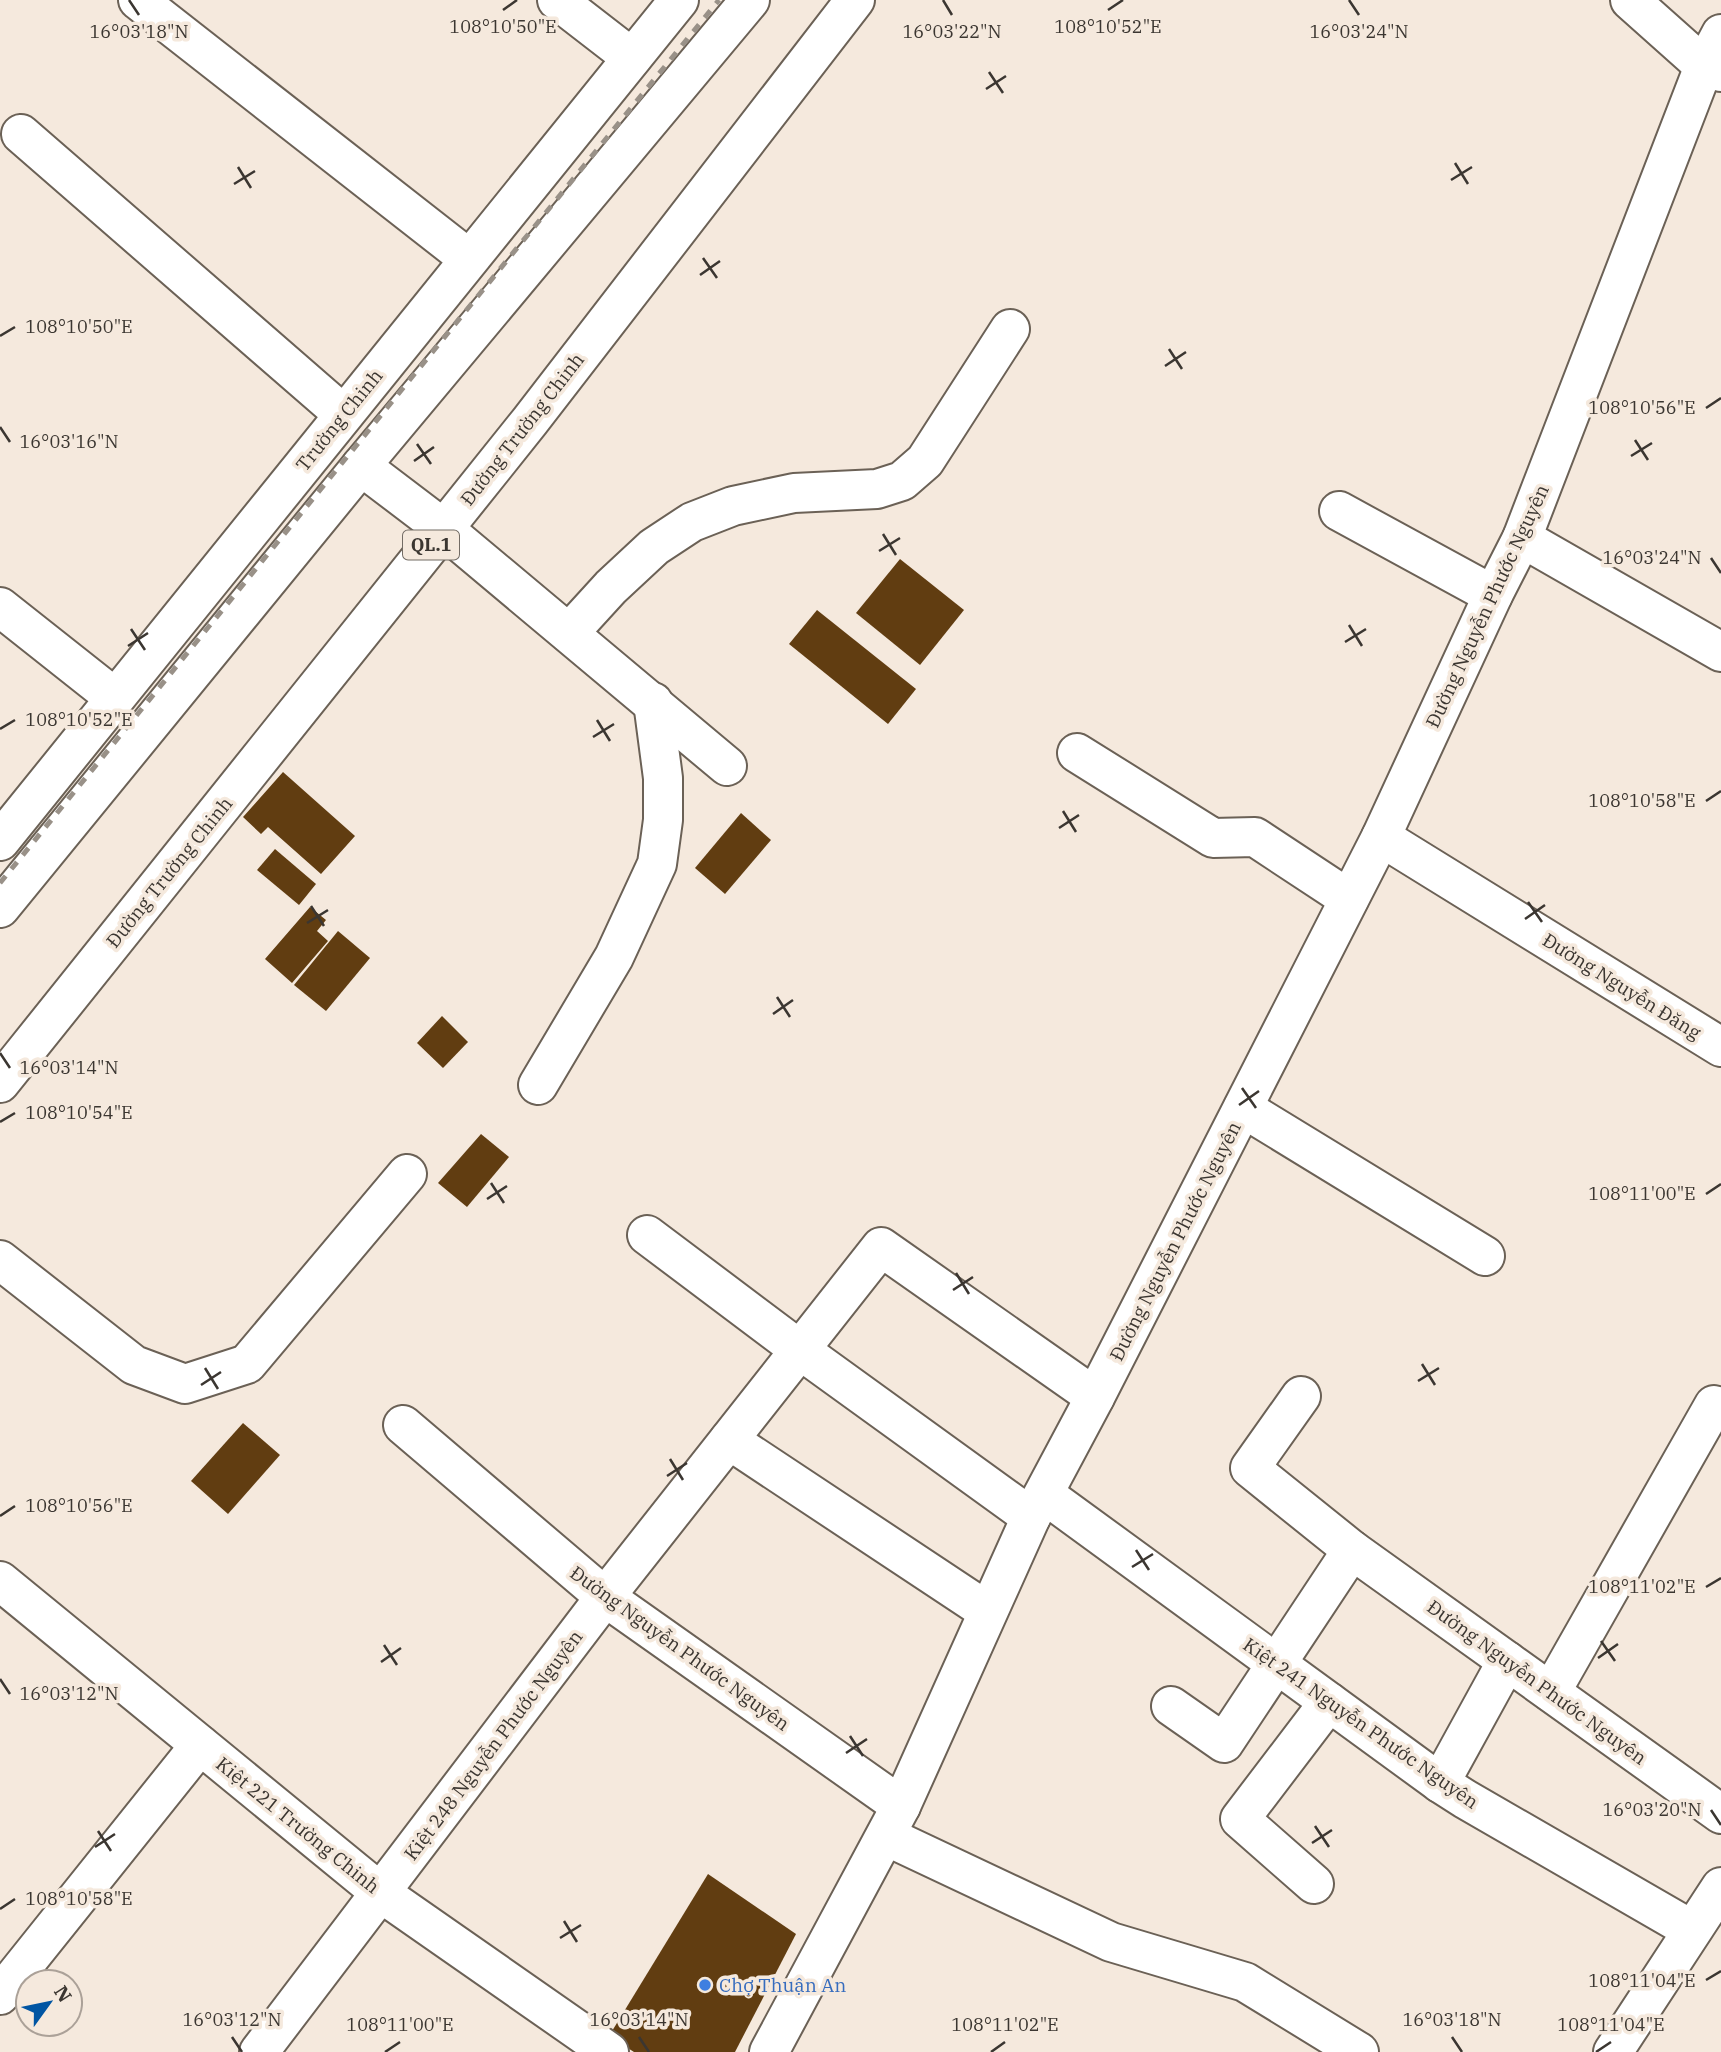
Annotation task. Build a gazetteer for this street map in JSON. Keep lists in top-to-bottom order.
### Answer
{
  "streets": {
    "main road": [
      "Trường Chinh",
      "Đường Trường Chinh",
      "QL.1",
      "Đường Nguyễn Phước Nguyên",
      "Đường Nguyễn Đăng",
      "Kiệt 241 Nguyễn Phước Nguyên",
      "Kiệt 248 Nguyễn Phước Nguyên",
      "Kiệt 221 Trường Chinh"
    ]
  },
  "crossings": [
    ["Đường Nguyễn Phước Nguyên", "Đường Nguyễn Đăng"],
    ["Đường Nguyễn Phước Nguyên", "Kiệt 241 Nguyễn Phước Nguyên"],
    ["Đường Nguyễn Phước Nguyên", "Kiệt 248 Nguyễn Phước Nguyên"],
    ["Kiệt 248 Nguyễn Phước Nguyên", "Kiệt 221 Trường Chinh"]
  ],
  "places": ["Chợ Thuận An"],
  "north": "top right",
  "coordinates": [
    "108°10'50\"E",
    "108°10'52\"E",
    "16°03'18\"N",
    "16°03'22\"N",
    "16°03'24\"N",
    "108°10'56\"E",
    "16°03'16\"N",
    "108°10'58\"E",
    "16°03'14\"N",
    "108°10'54\"E",
    "108°11'00\"E",
    "108°11'02\"E",
    "16°03'12\"N",
    "16°03'20\"N",
    "108°11'04\"E"
  ]
}
